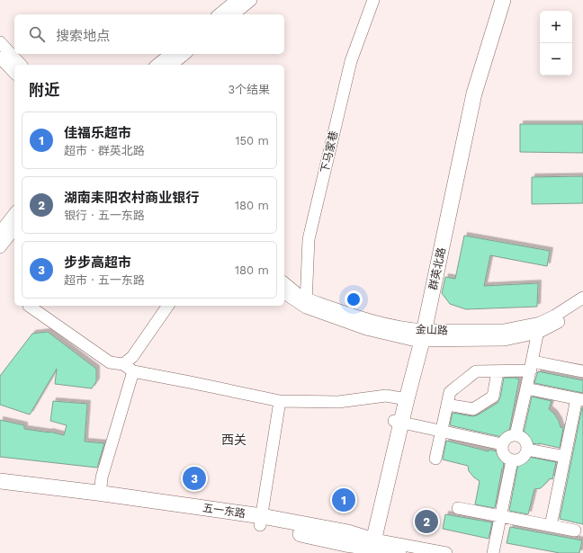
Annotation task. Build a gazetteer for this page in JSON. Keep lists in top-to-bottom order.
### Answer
{
  "streets": {
    "main road": ["群英北路", "五一东路"],
    "street": ["下马家巷", "金山路"]
  },
  "crossings": [
    ["下马家巷", "金山路"],
    ["群英北路", "金山路"],
    ["群英北路", "五一东路"]
  ],
  "districts": ["西关"],
  "page": {
    "map_buttons": ["+", "−"],
    "search": "搜索地点",
    "heading": ["附近", "3个结果"],
    "list": [
      {
        "mark": "1",
        "name": "佳福乐超市",
        "note": "超市 · 群英北路",
        "value": "150 m"
      },
      {
        "mark": "2",
        "name": "湖南耒阳农村商业银行",
        "note": "银行 · 五一东路",
        "value": "180 m"
      },
      {
        "mark": "3",
        "name": "步步高超市",
        "note": "超市 · 五一东路",
        "value": "180 m"
      }
    ],
    "pins": ["3", "1", "2"]
  }
}
